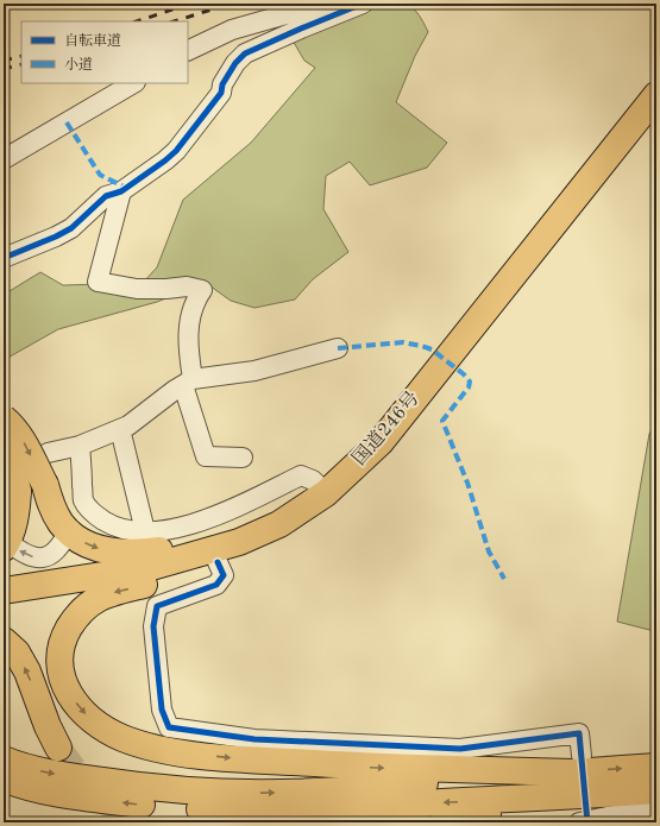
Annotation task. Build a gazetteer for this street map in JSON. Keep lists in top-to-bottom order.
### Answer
{
  "streets": {
    "highway": ["国道246号"]
  },
  "legend": ["自転車道", "小道"]
}
